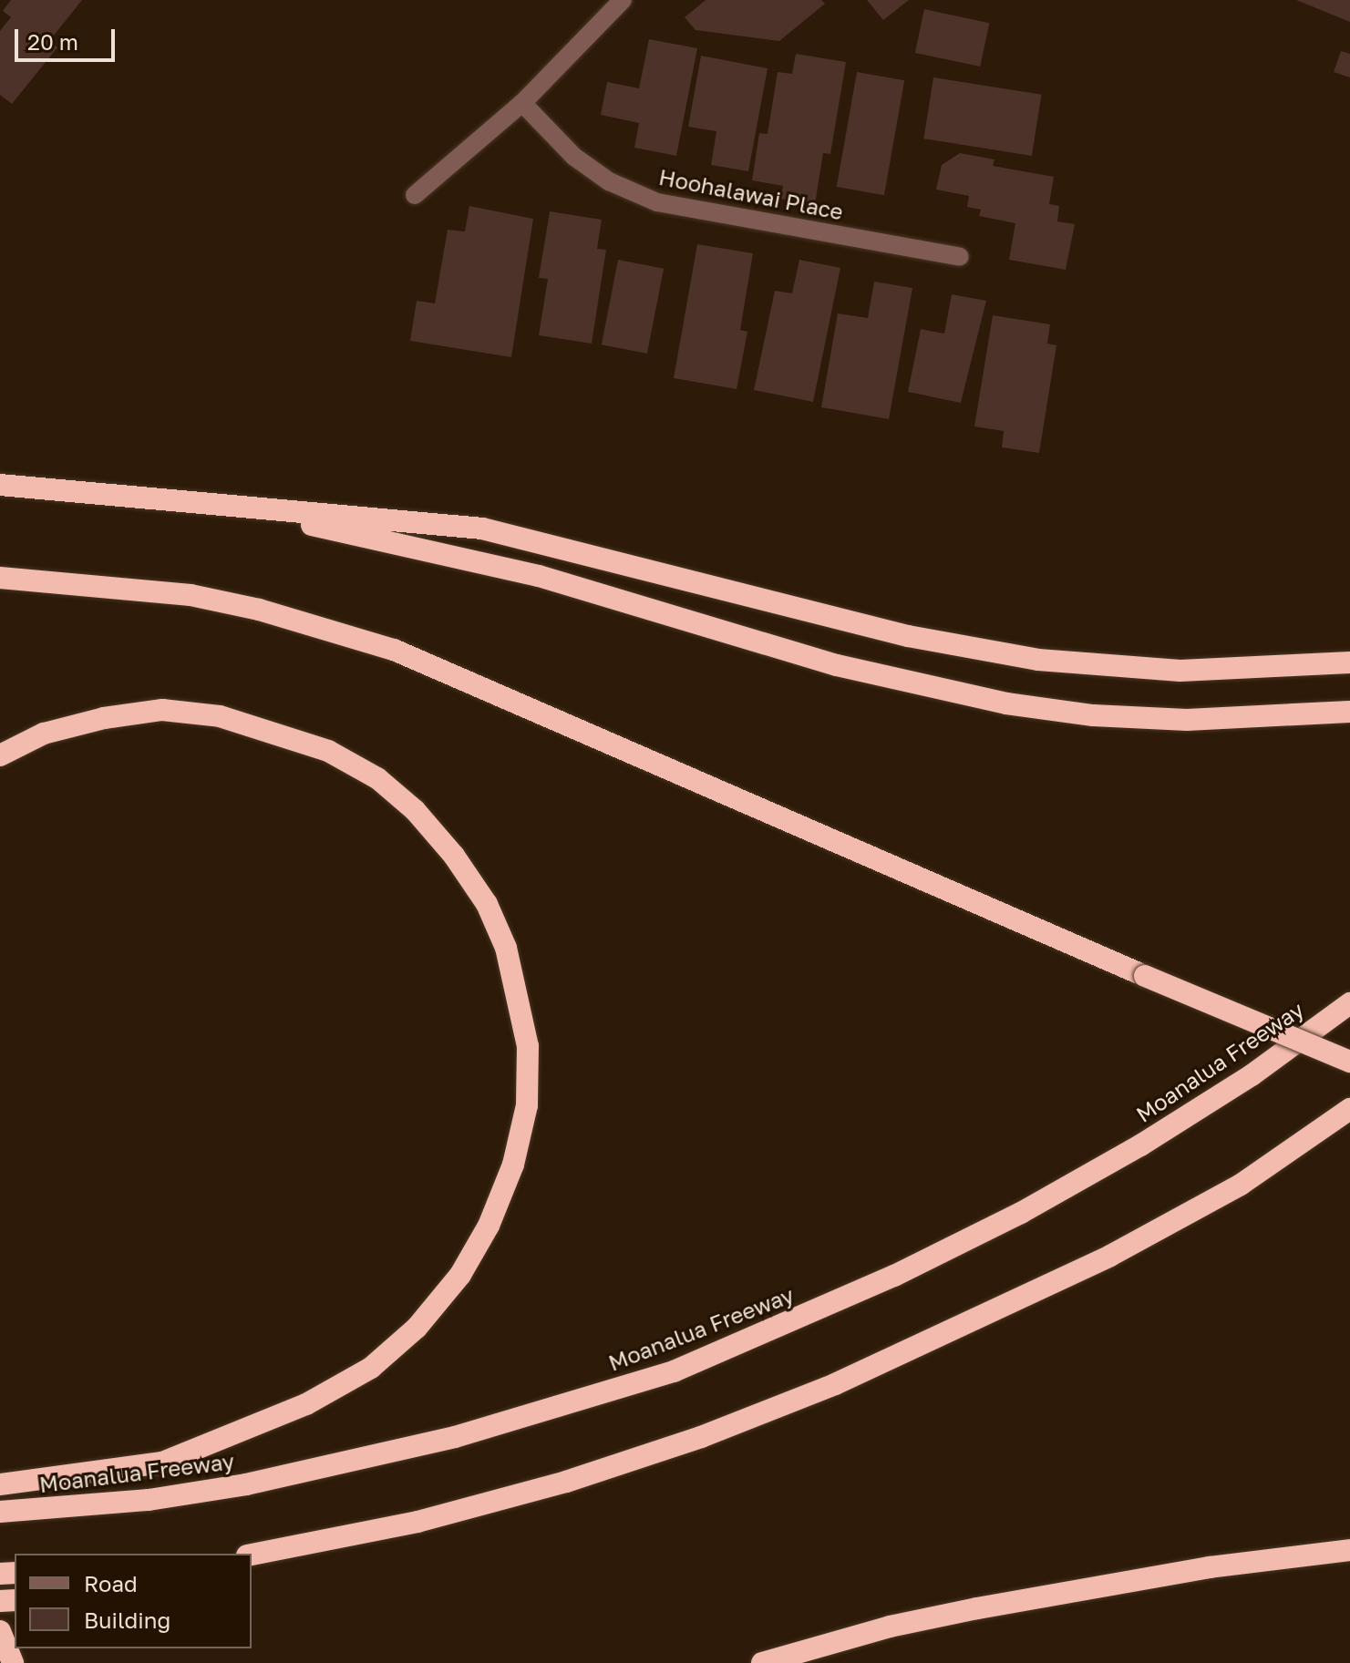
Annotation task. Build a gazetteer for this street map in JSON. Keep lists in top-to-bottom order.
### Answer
{
  "streets": {
    "highway": ["Moanalua Freeway"],
    "street": ["Hoohalawai Place"]
  },
  "legend": ["Road", "Building"],
  "scale_bar": "20 m"
}
